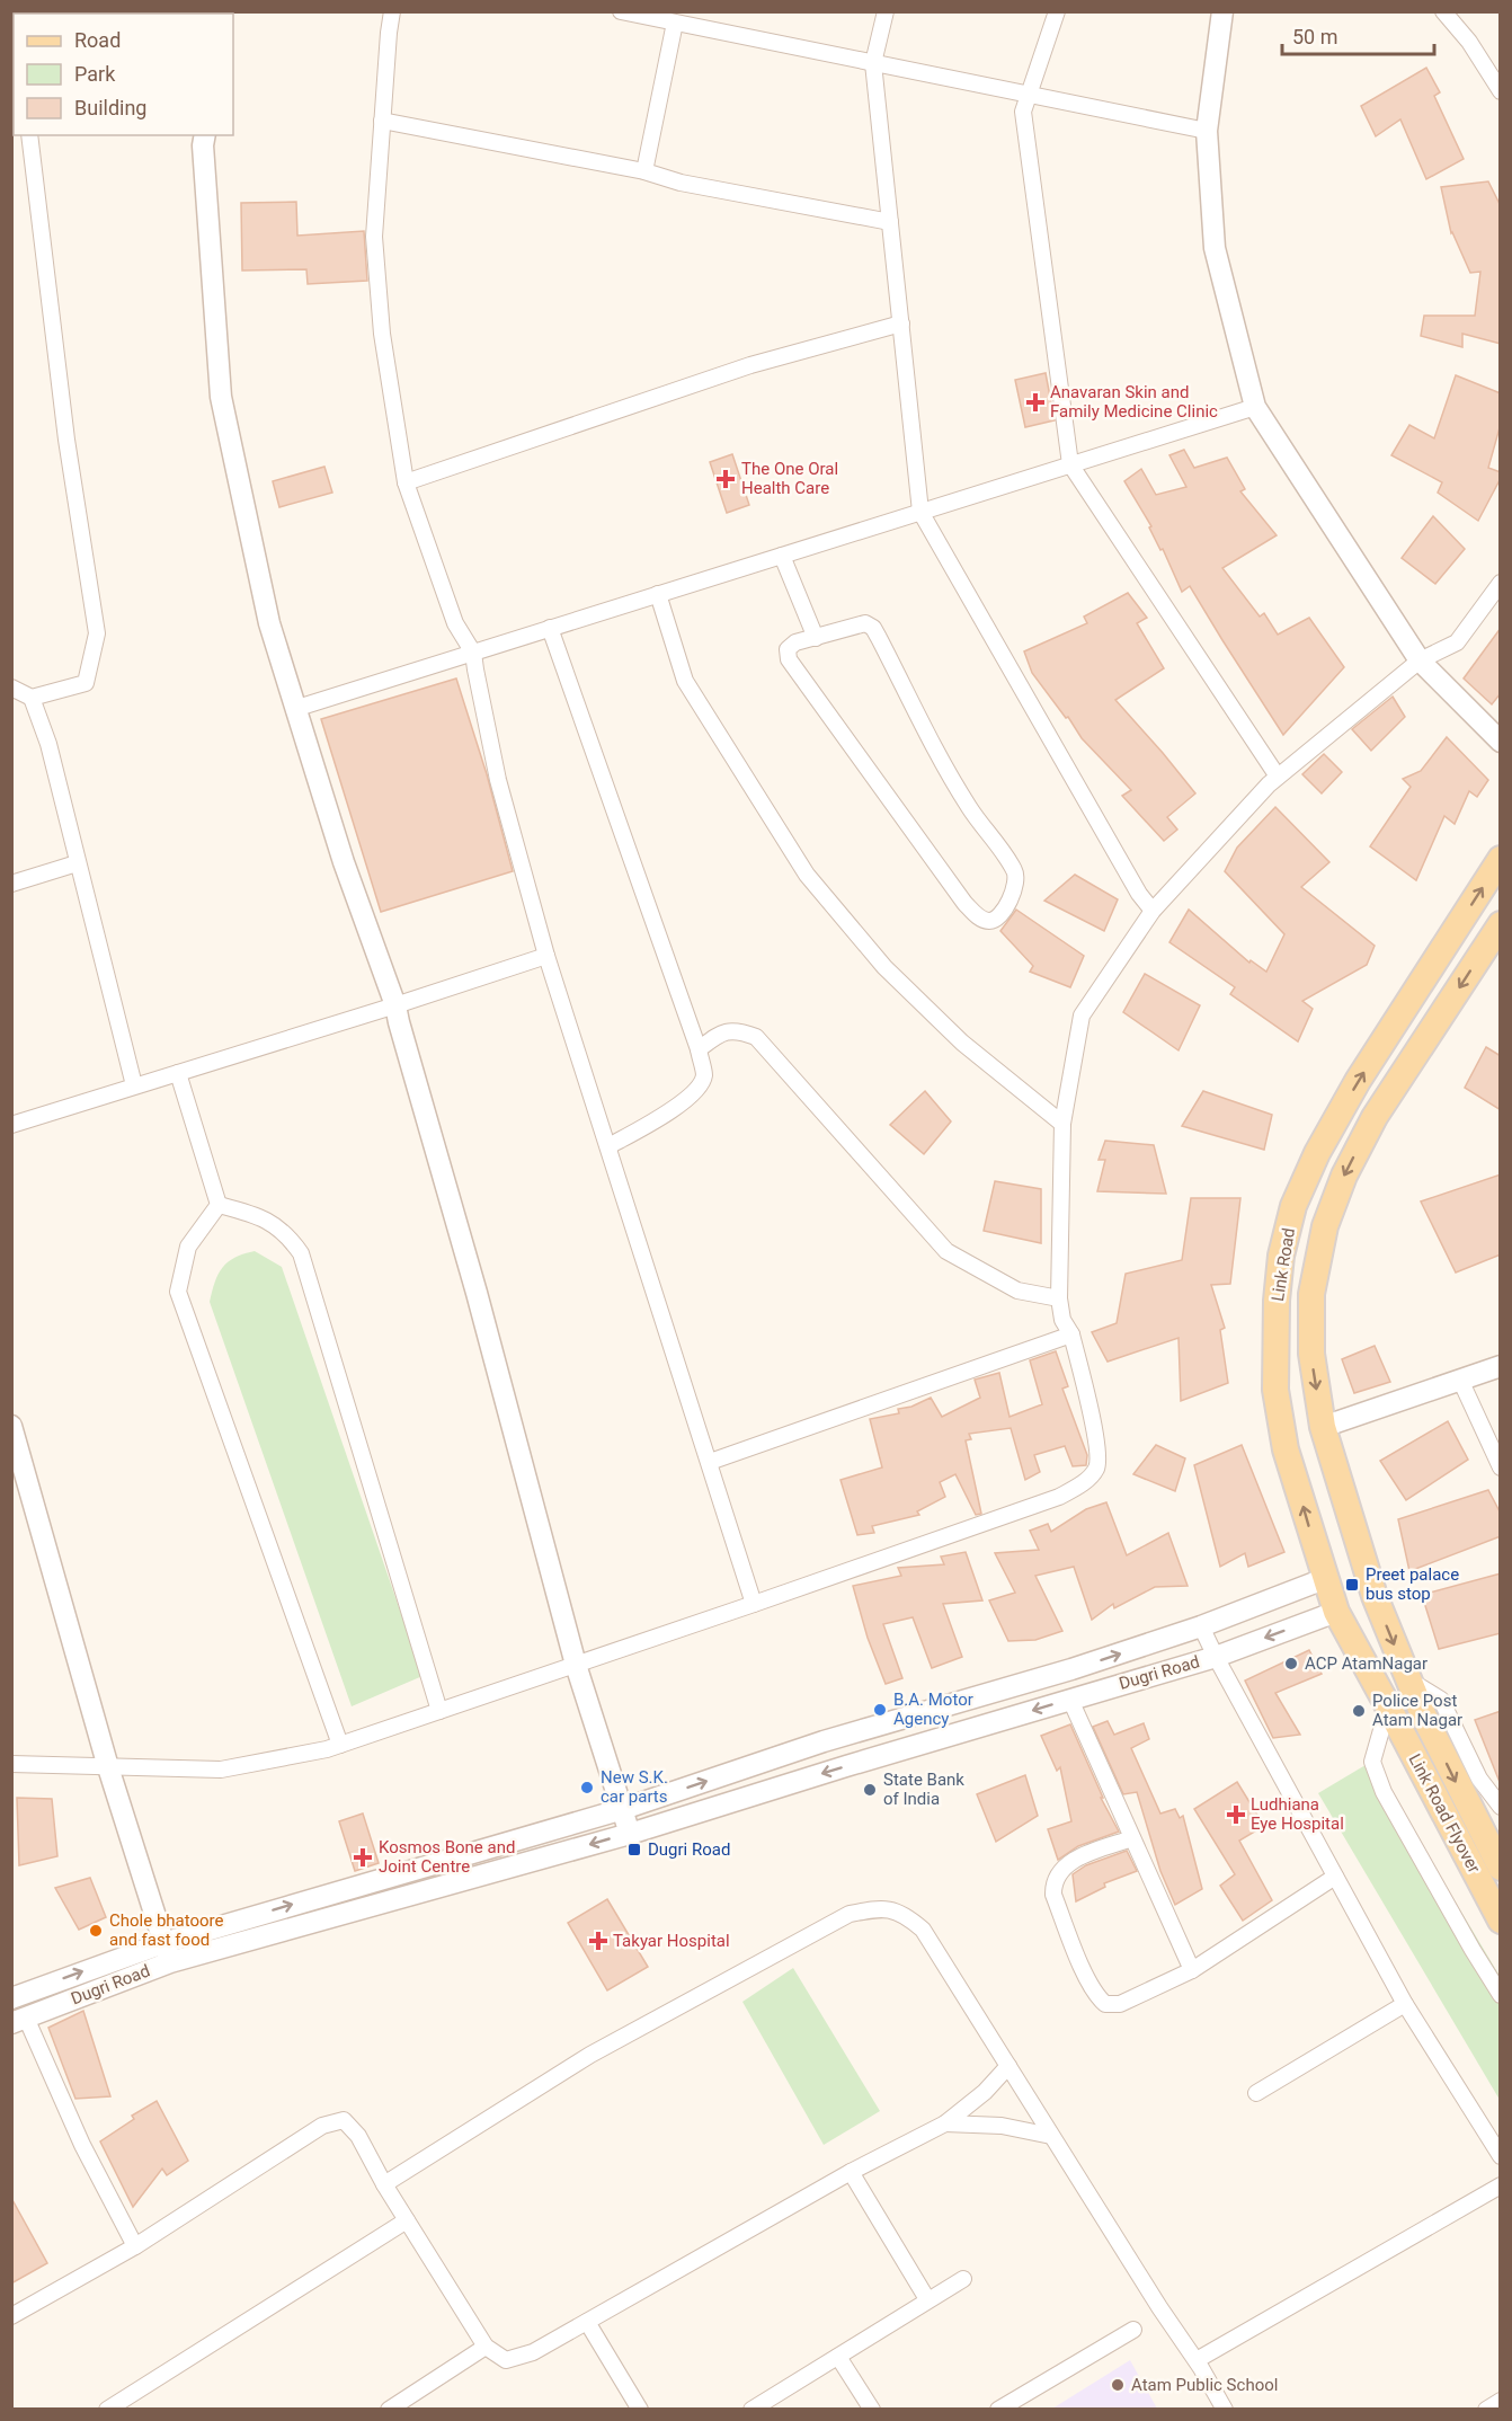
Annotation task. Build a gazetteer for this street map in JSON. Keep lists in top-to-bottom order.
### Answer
{
  "streets": {
    "main road": ["Link Road", "Link Road Flyover"],
    "street": ["Dugri Road"]
  },
  "crossings": [
    ["Link Road", "Dugri Road"],
    ["Link Road", "Link Road Flyover"]
  ],
  "places": {
    "health": [
      "Anavaran Skin and Family Medicine Clinic",
      "The One Oral Health Care",
      "Ludhiana Eye Hospital",
      "Kosmos Bone and Joint Centre",
      "Takyar Hospital"
    ],
    "transit": ["Preet palace bus stop", "Dugri Road"],
    "other": [
      "ACP AtamNagar",
      "B.A. Motor Agency",
      "Police Post Atam Nagar",
      "New S.K. car parts",
      "State Bank of India",
      "Chole bhatoore and fast food",
      "Atam Public School"
    ]
  },
  "legend": ["Road", "Park", "Building"],
  "scale_bar": "50 m"
}
